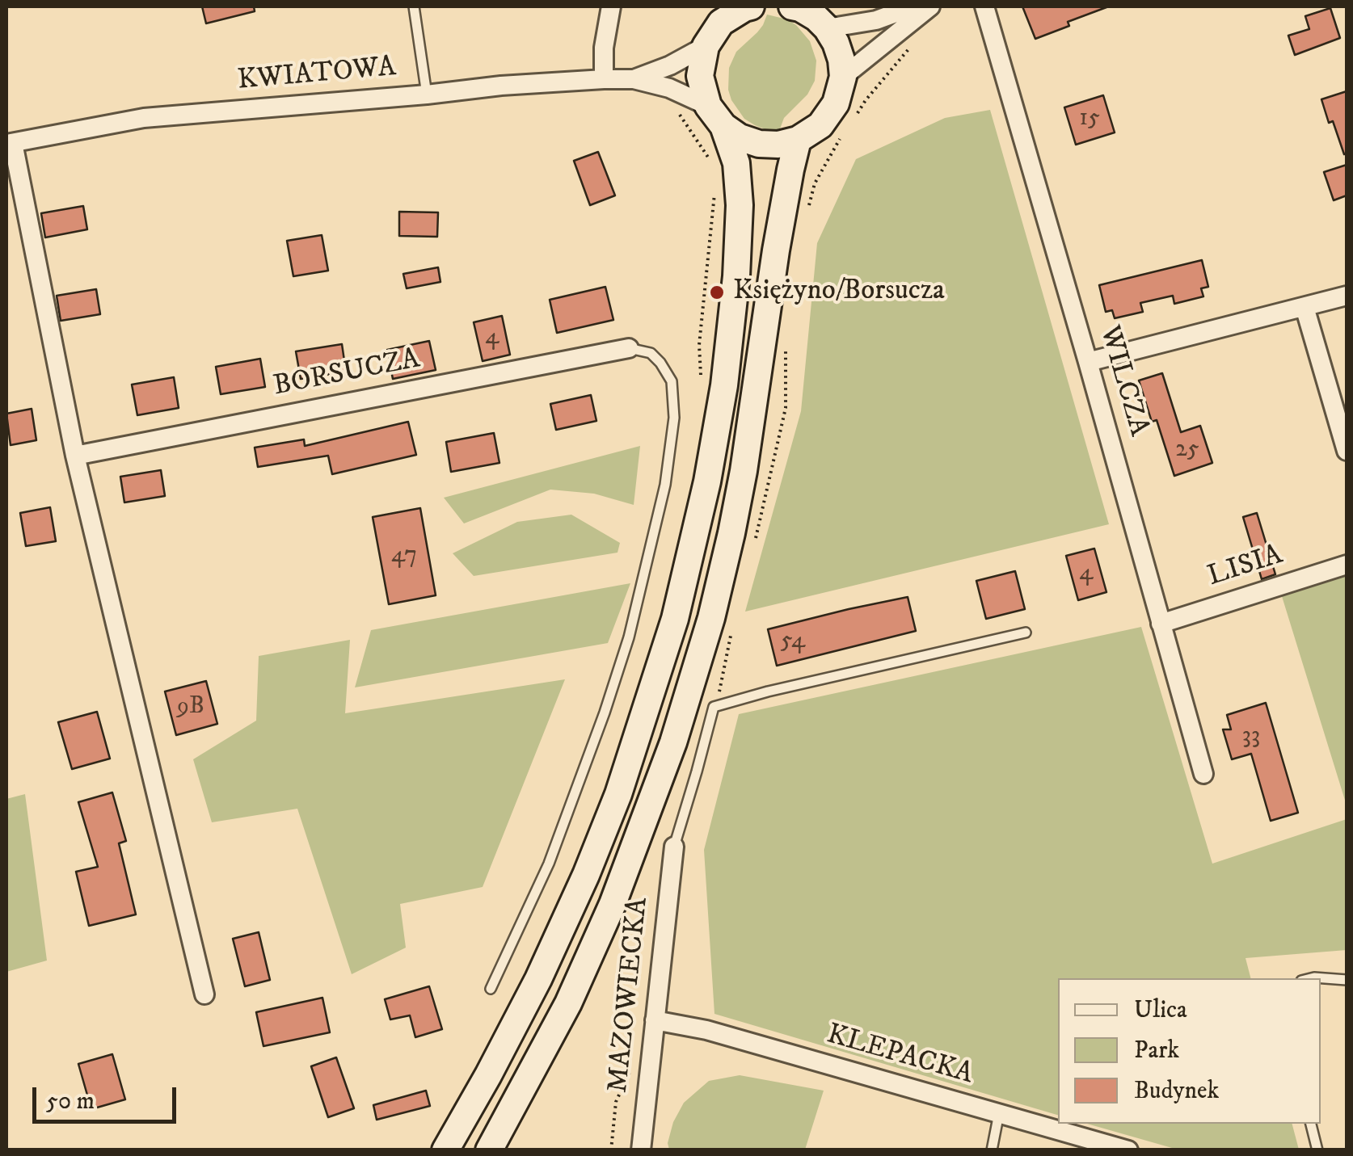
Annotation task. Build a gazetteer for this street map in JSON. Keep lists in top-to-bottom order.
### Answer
{
  "streets": {
    "street": [
      "KWIATOWA",
      "BORSUCZA",
      "WILCZA",
      "LISIA",
      "MAZOWIECKA",
      "KLEPACKA"
    ]
  },
  "crossings": [
    ["WILCZA", "LISIA"],
    ["MAZOWIECKA", "KLEPACKA"]
  ],
  "places": ["Księżyno/Borsucza"],
  "house_numbers": [
    "15",
    "4",
    "25",
    "47",
    "4",
    "54",
    "9B",
    "33"
  ],
  "legend": ["Ulica", "Park", "Budynek"],
  "scale_bar": "50 m"
}
